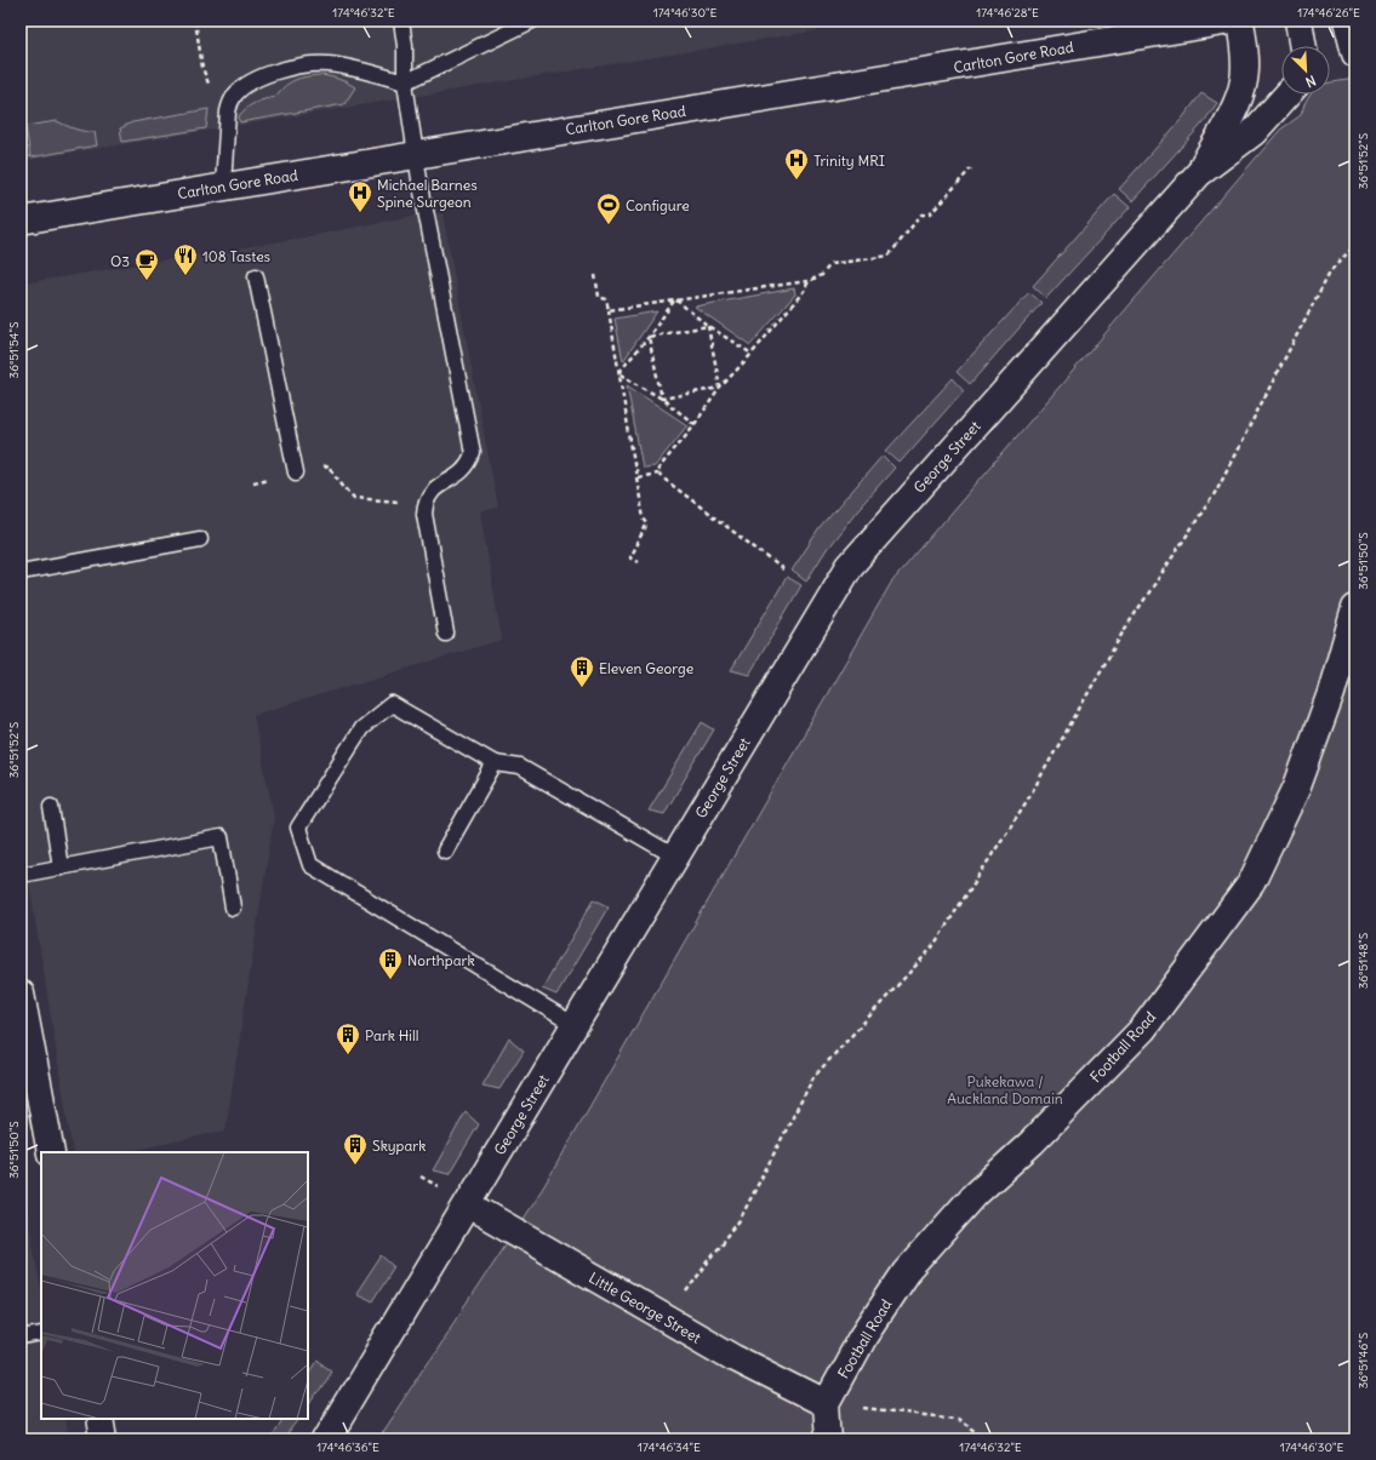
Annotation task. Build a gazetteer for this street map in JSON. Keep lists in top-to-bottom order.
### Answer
{
  "streets": {
    "street": [
      "Carlton Gore Road",
      "George Street",
      "Football Road",
      "Little George Street"
    ]
  },
  "crossings": [
    ["George Street", "Little George Street"],
    ["Football Road", "Little George Street"]
  ],
  "parks": ["Pukekawa / Auckland Domain"],
  "places": {
    "hospital": ["Trinity MRI", "Michael Barnes Spine Surgeon"],
    "sports": ["Configure"],
    "restaurant": ["108 Tastes"],
    "cafe": ["O3"],
    "building": [
      "Eleven George",
      "Northpark",
      "Park Hill",
      "Skypark"
    ]
  },
  "north": "bottom right",
  "coordinates": [
    "174°46'32\"E",
    "174°46'30\"E",
    "174°46'28\"E",
    "174°46'26\"E",
    "36°51'52\"S",
    "36°51'54\"S",
    "36°51'50\"S",
    "36°51'48\"S",
    "36°51'46\"S",
    "174°46'36\"E",
    "174°46'34\"E"
  ]
}
